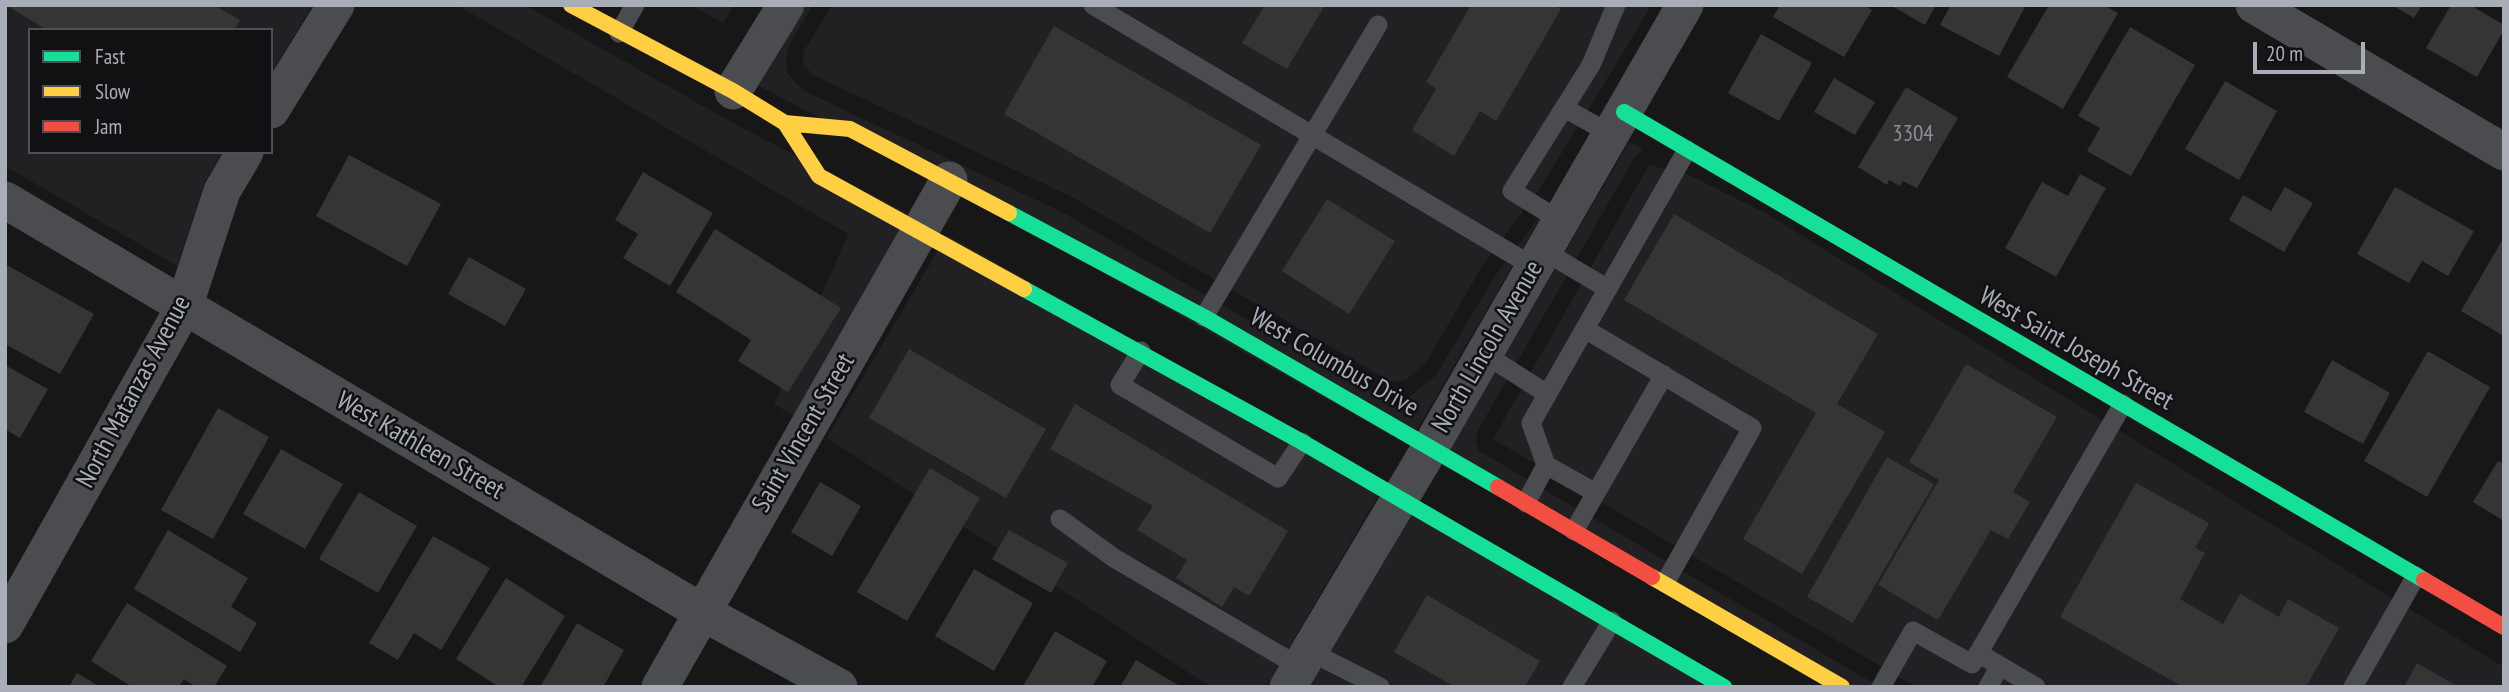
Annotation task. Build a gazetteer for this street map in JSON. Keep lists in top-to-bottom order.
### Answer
{
  "streets": {
    "main road": ["West Saint Joseph Street", "West Columbus Drive"],
    "street": [
      "North Lincoln Avenue",
      "North Matanzas Avenue",
      "Saint Vincent Street",
      "West Kathleen Street"
    ]
  },
  "crossings": [
    ["North Lincoln Avenue", "West Saint Joseph Street"],
    ["North Lincoln Avenue", "West Columbus Drive"],
    ["West Columbus Drive", "Saint Vincent Street"],
    ["North Matanzas Avenue", "West Kathleen Street"],
    ["Saint Vincent Street", "West Kathleen Street"]
  ],
  "house_numbers": ["3304"],
  "legend": ["Fast", "Slow", "Jam"],
  "scale_bar": "20 m"
}
